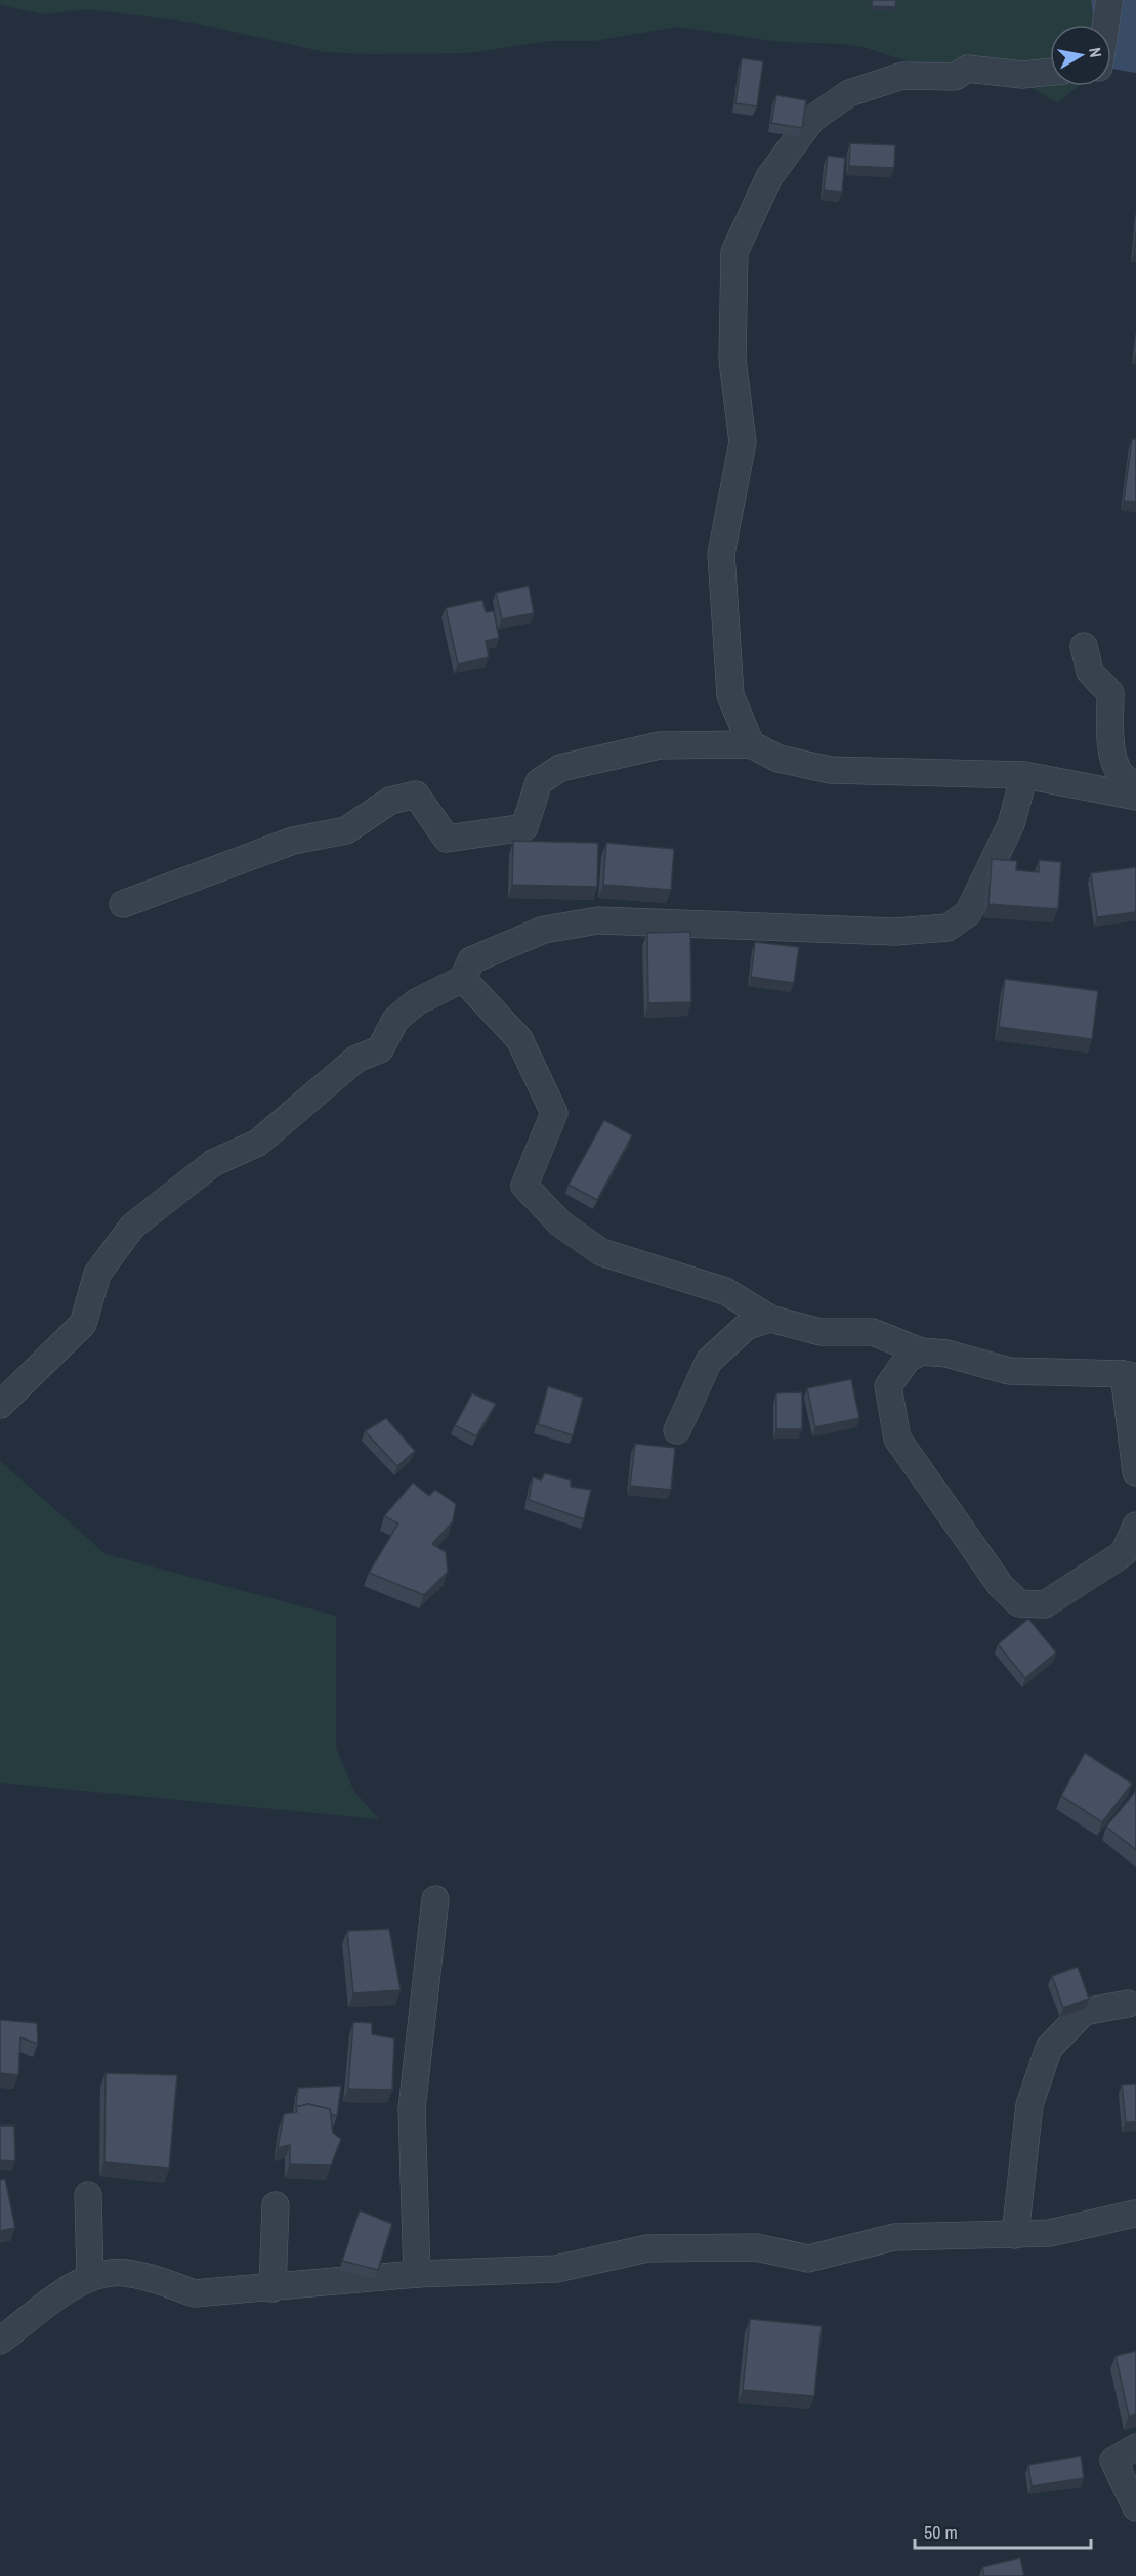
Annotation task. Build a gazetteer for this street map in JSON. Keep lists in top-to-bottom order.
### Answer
{
  "scale_bar": "50 m",
  "north": "right"
}
